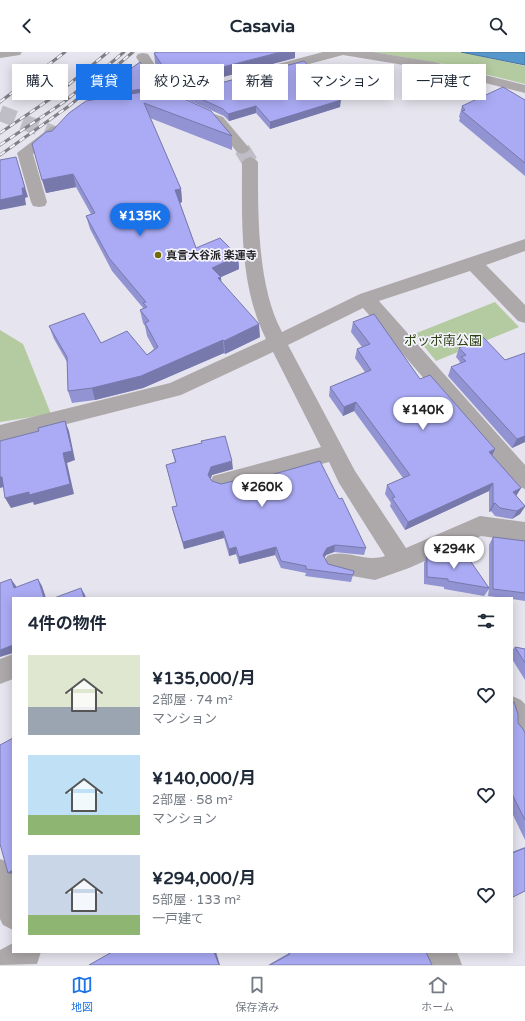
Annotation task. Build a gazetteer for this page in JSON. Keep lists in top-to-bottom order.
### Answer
{
  "parks": ["ポッポ南公園"],
  "places": ["真言大谷派 楽運寺"],
  "page": {
    "header": "Casavia",
    "chip": [
      "購入",
      "賃貸",
      "絞り込み",
      "新着",
      "マンション",
      "一戸建て"
    ],
    "price": [
      "¥135K",
      "¥140K",
      "¥260K",
      "¥294K"
    ],
    "heading": "4件の物件",
    "list": [
      {
        "name": "¥135,000/月",
        "note": "2部屋 · 74 m² · マンション"
      },
      {
        "name": "¥140,000/月",
        "note": "2部屋 · 58 m² · マンション"
      },
      {
        "name": "¥294,000/月",
        "note": "5部屋 · 133 m² · 一戸建て"
      }
    ],
    "tabs": ["地図", "保存済み", "ホーム"]
  }
}
